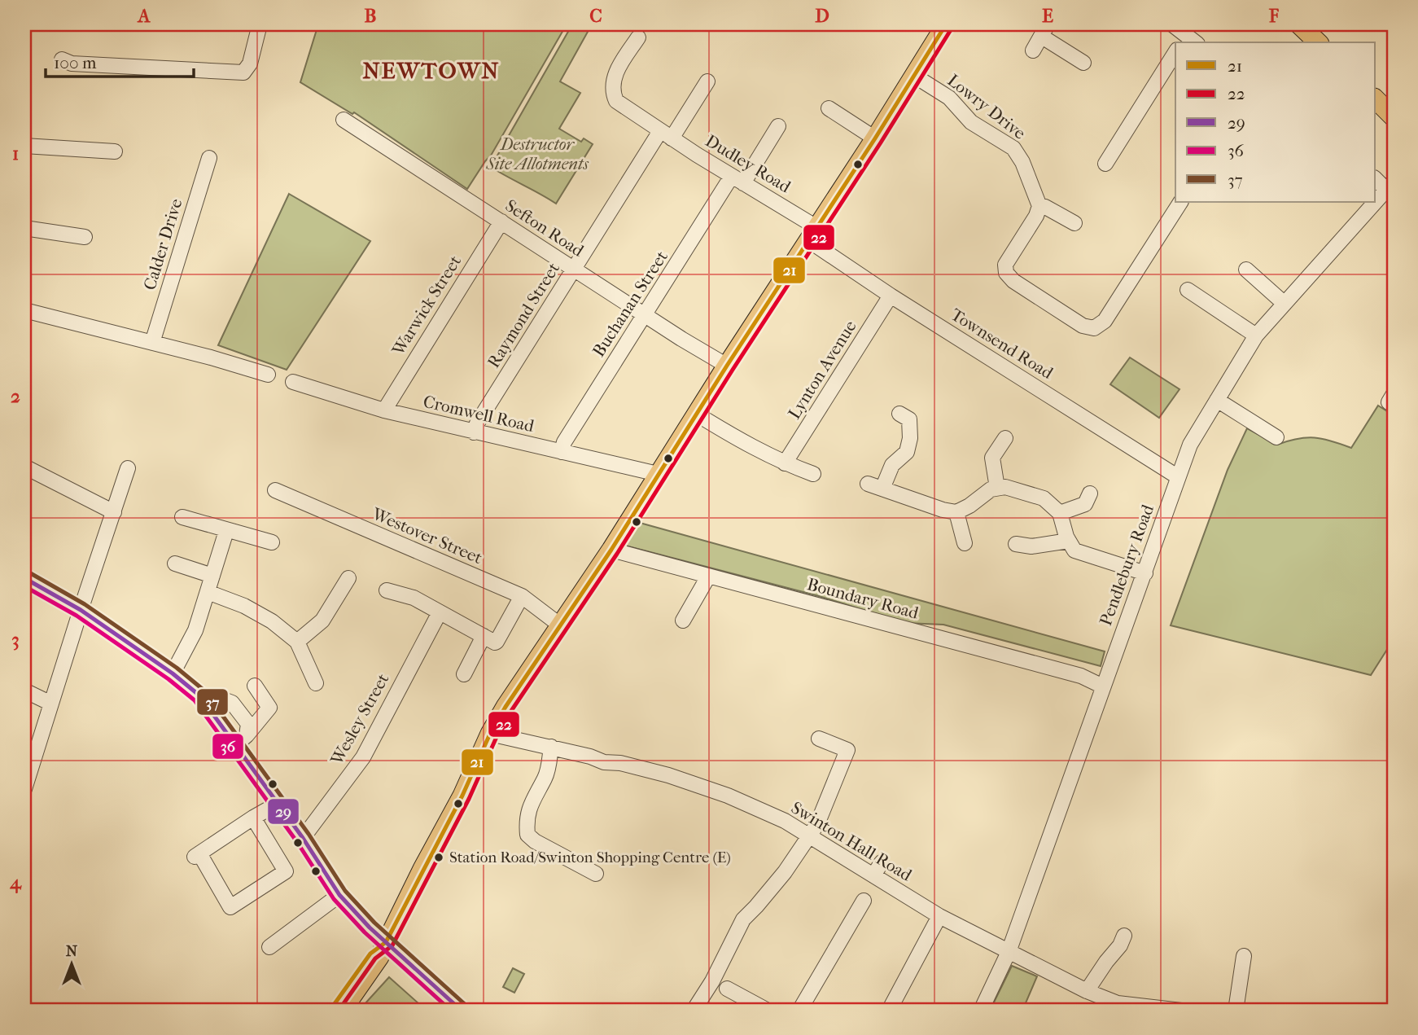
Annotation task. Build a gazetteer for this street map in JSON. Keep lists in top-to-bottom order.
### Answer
{
  "streets": {
    "street": [
      "Lowry Drive",
      "Dudley Road",
      "Sefton Road",
      "Calder Drive",
      "Buchanan Street",
      "Warwick Street",
      "Raymond Street",
      "Townsend Road",
      "Lynton Avenue",
      "Cromwell Road",
      "Westover Street",
      "Pendlebury Road",
      "Boundary Road",
      "Wesley Street",
      "Swinton Hall Road"
    ]
  },
  "crossings": [
    ["Dudley Road", "Buchanan Street"],
    ["Dudley Road", "Raymond Street"],
    ["Dudley Road", "Townsend Road"],
    ["Sefton Road", "Buchanan Street"],
    ["Sefton Road", "Warwick Street"],
    ["Sefton Road", "Raymond Street"],
    ["Buchanan Street", "Cromwell Road"],
    ["Warwick Street", "Cromwell Road"],
    ["Raymond Street", "Cromwell Road"],
    ["Townsend Road", "Lynton Avenue"],
    ["Townsend Road", "Pendlebury Road"],
    ["Pendlebury Road", "Boundary Road"],
    ["Pendlebury Road", "Swinton Hall Road"]
  ],
  "districts": ["NEWTOWN"],
  "parks": ["Destructor Site Allotments"],
  "places": ["Station Road/Swinton Shopping Centre (E)"],
  "lines": [
    "transit line 21",
    "transit line 22",
    "transit line 37",
    "transit line 29",
    "transit line 36"
  ],
  "legend": [
    "21",
    "22",
    "29",
    "36",
    "37"
  ],
  "scale_bar": "100 m",
  "north": "top",
  "grid": {
    "columns": [
      "A",
      "B",
      "C",
      "D",
      "E",
      "F"
    ],
    "rows": [
      "1",
      "2",
      "3",
      "4"
    ]
  }
}
